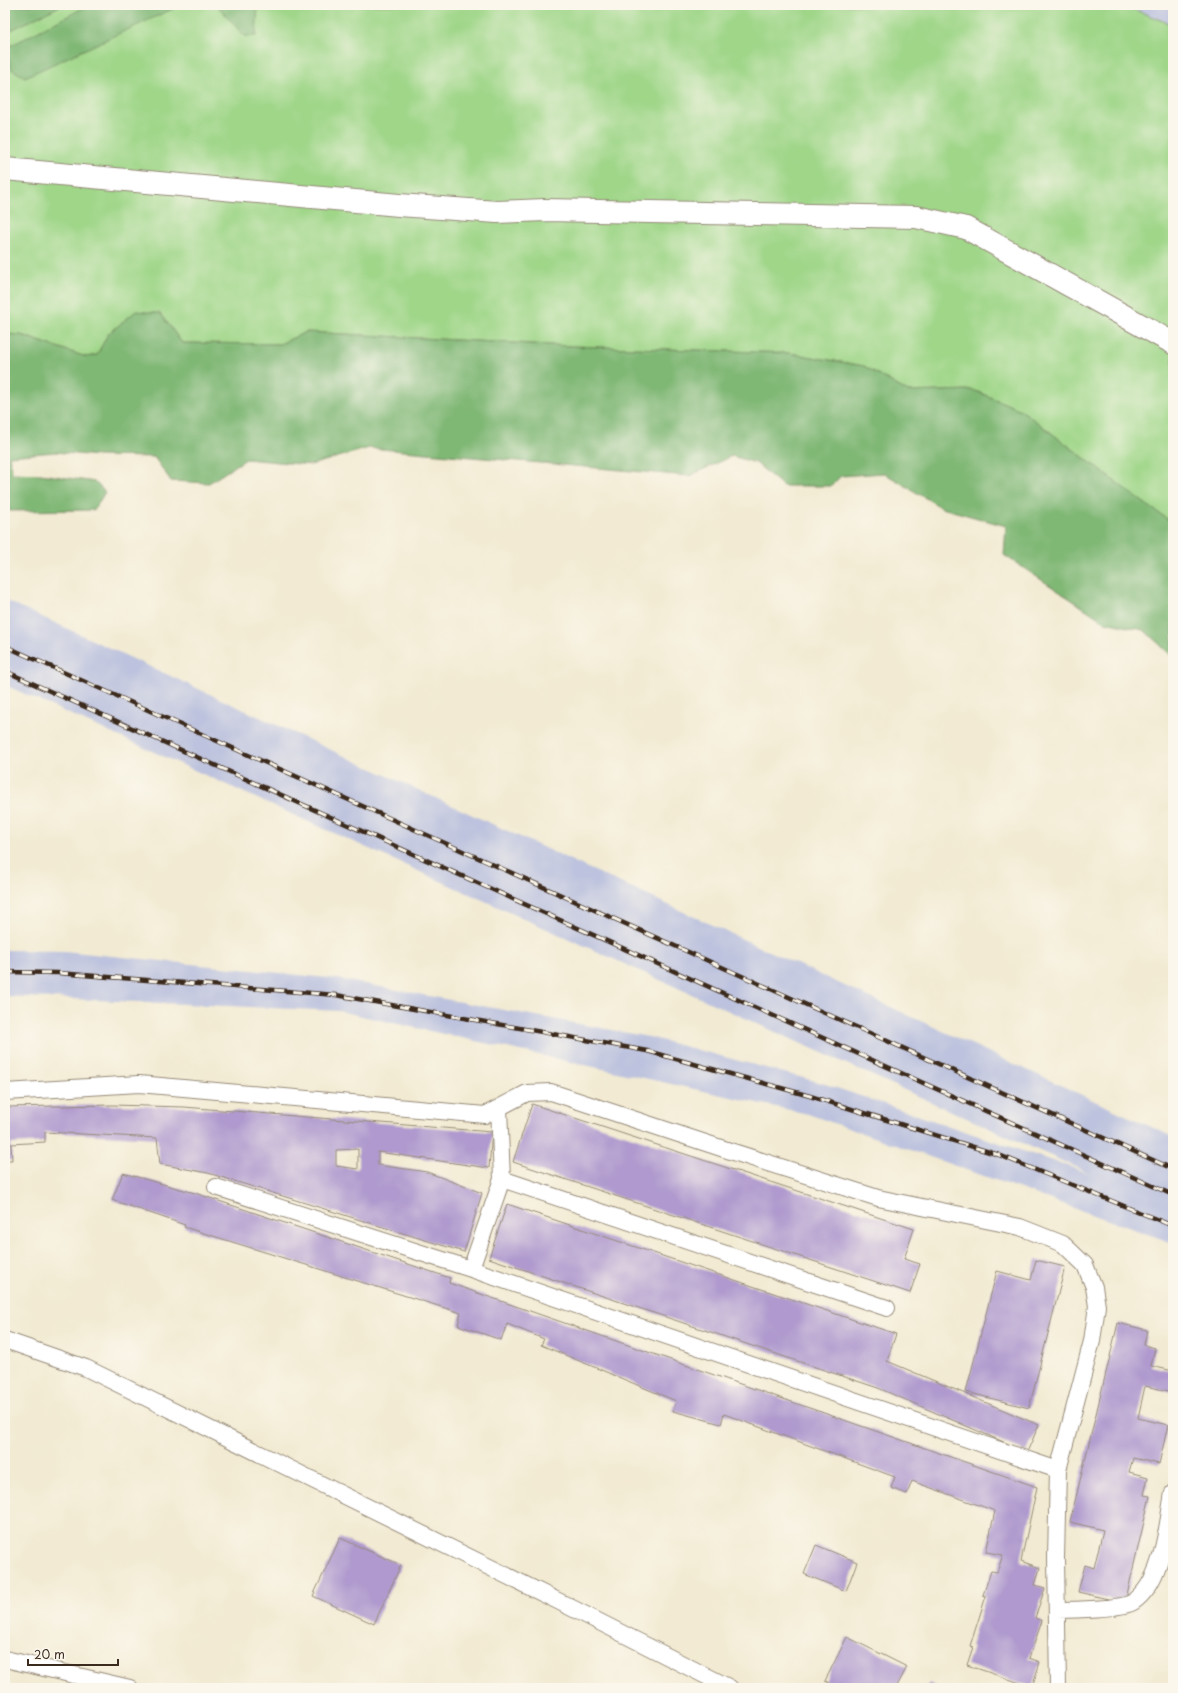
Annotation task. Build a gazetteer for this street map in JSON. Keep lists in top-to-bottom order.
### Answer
{
  "scale_bar": "20 m"
}
